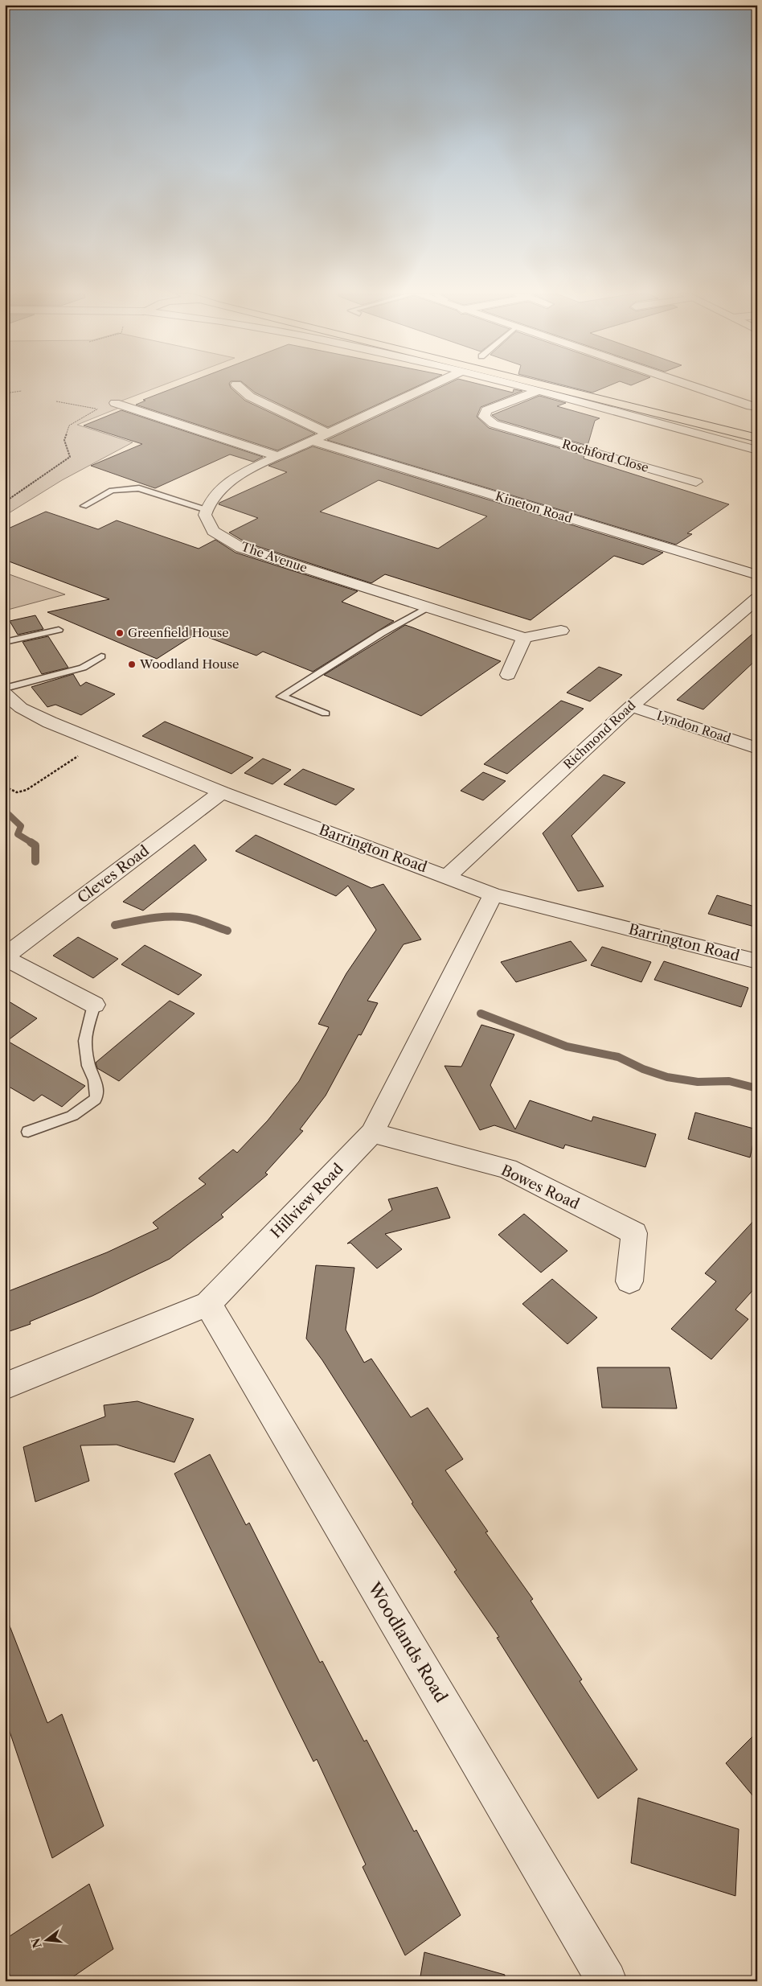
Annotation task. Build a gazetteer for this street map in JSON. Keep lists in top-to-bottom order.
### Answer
{
  "streets": {
    "street": [
      "Rochford Close",
      "Kineton Road",
      "The Avenue",
      "Lyndon Road",
      "Richmond Road",
      "Barrington Road",
      "Cleves Road",
      "Bowes Road",
      "Hillview Road",
      "Woodlands Road"
    ]
  },
  "crossings": [
    ["Lyndon Road", "Richmond Road"],
    ["Richmond Road", "Barrington Road"],
    ["Barrington Road", "Cleves Road"],
    ["Barrington Road", "Hillview Road"],
    ["Bowes Road", "Hillview Road"],
    ["Hillview Road", "Woodlands Road"]
  ],
  "places": ["Greenfield House", "Woodland House"],
  "north": "left"
}
